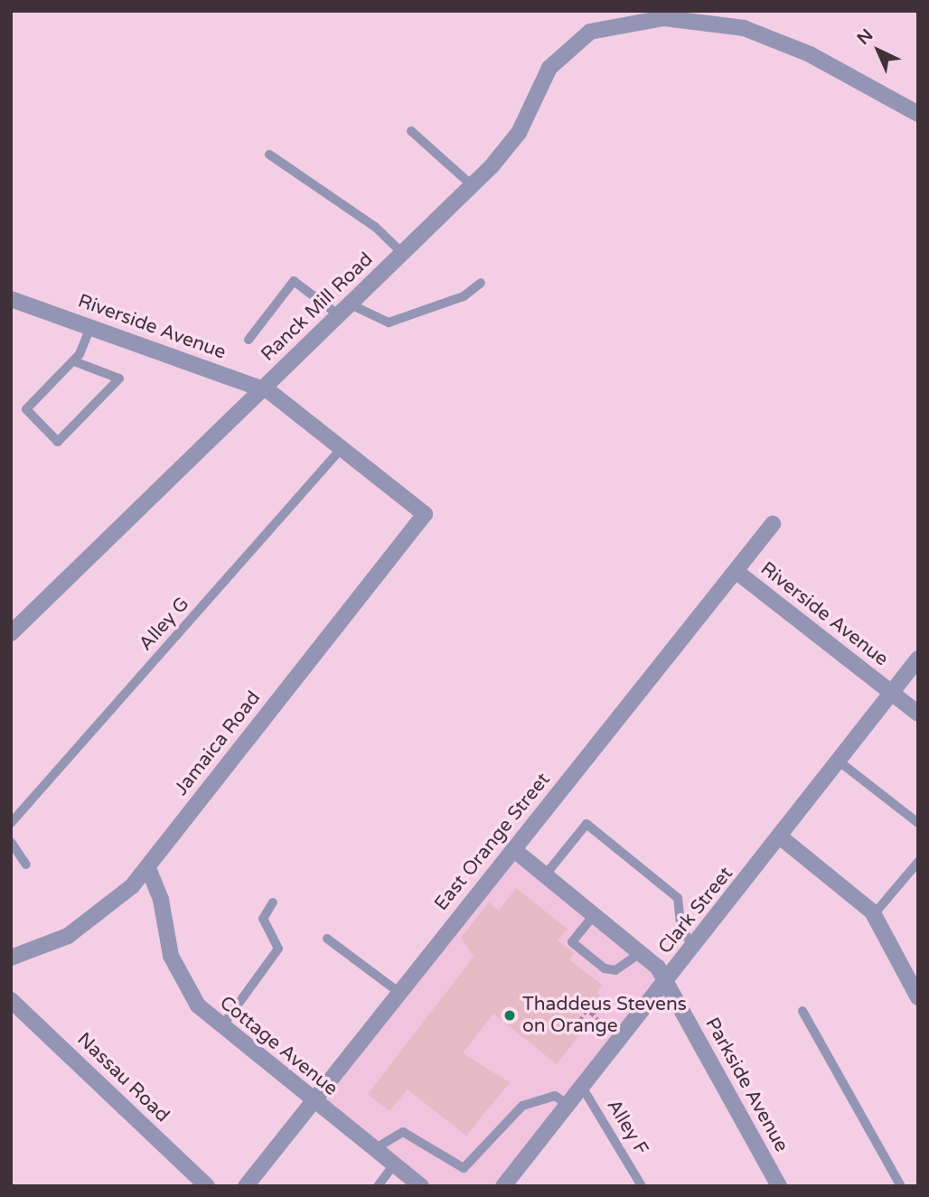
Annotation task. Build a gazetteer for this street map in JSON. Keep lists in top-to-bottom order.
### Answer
{
  "streets": {
    "street": [
      "Ranck Mill Road",
      "Riverside Avenue",
      "Jamaica Road",
      "East Orange Street",
      "Clark Street",
      "Cottage Avenue",
      "Nassau Road",
      "Parkside Avenue"
    ],
    "lane": ["Alley G", "Alley F"]
  },
  "crossings": [
    ["Ranck Mill Road", "Riverside Avenue"],
    ["Riverside Avenue", "Alley G"],
    ["Riverside Avenue", "Jamaica Road"],
    ["Riverside Avenue", "East Orange Street"],
    ["Riverside Avenue", "Clark Street"],
    ["Jamaica Road", "Cottage Avenue"],
    ["East Orange Street", "Cottage Avenue"],
    ["East Orange Street", "Parkside Avenue"],
    ["Clark Street", "Parkside Avenue"],
    ["Clark Street", "Alley F"]
  ],
  "places": ["Thaddeus Stevens on Orange"],
  "north": "top left"
}
